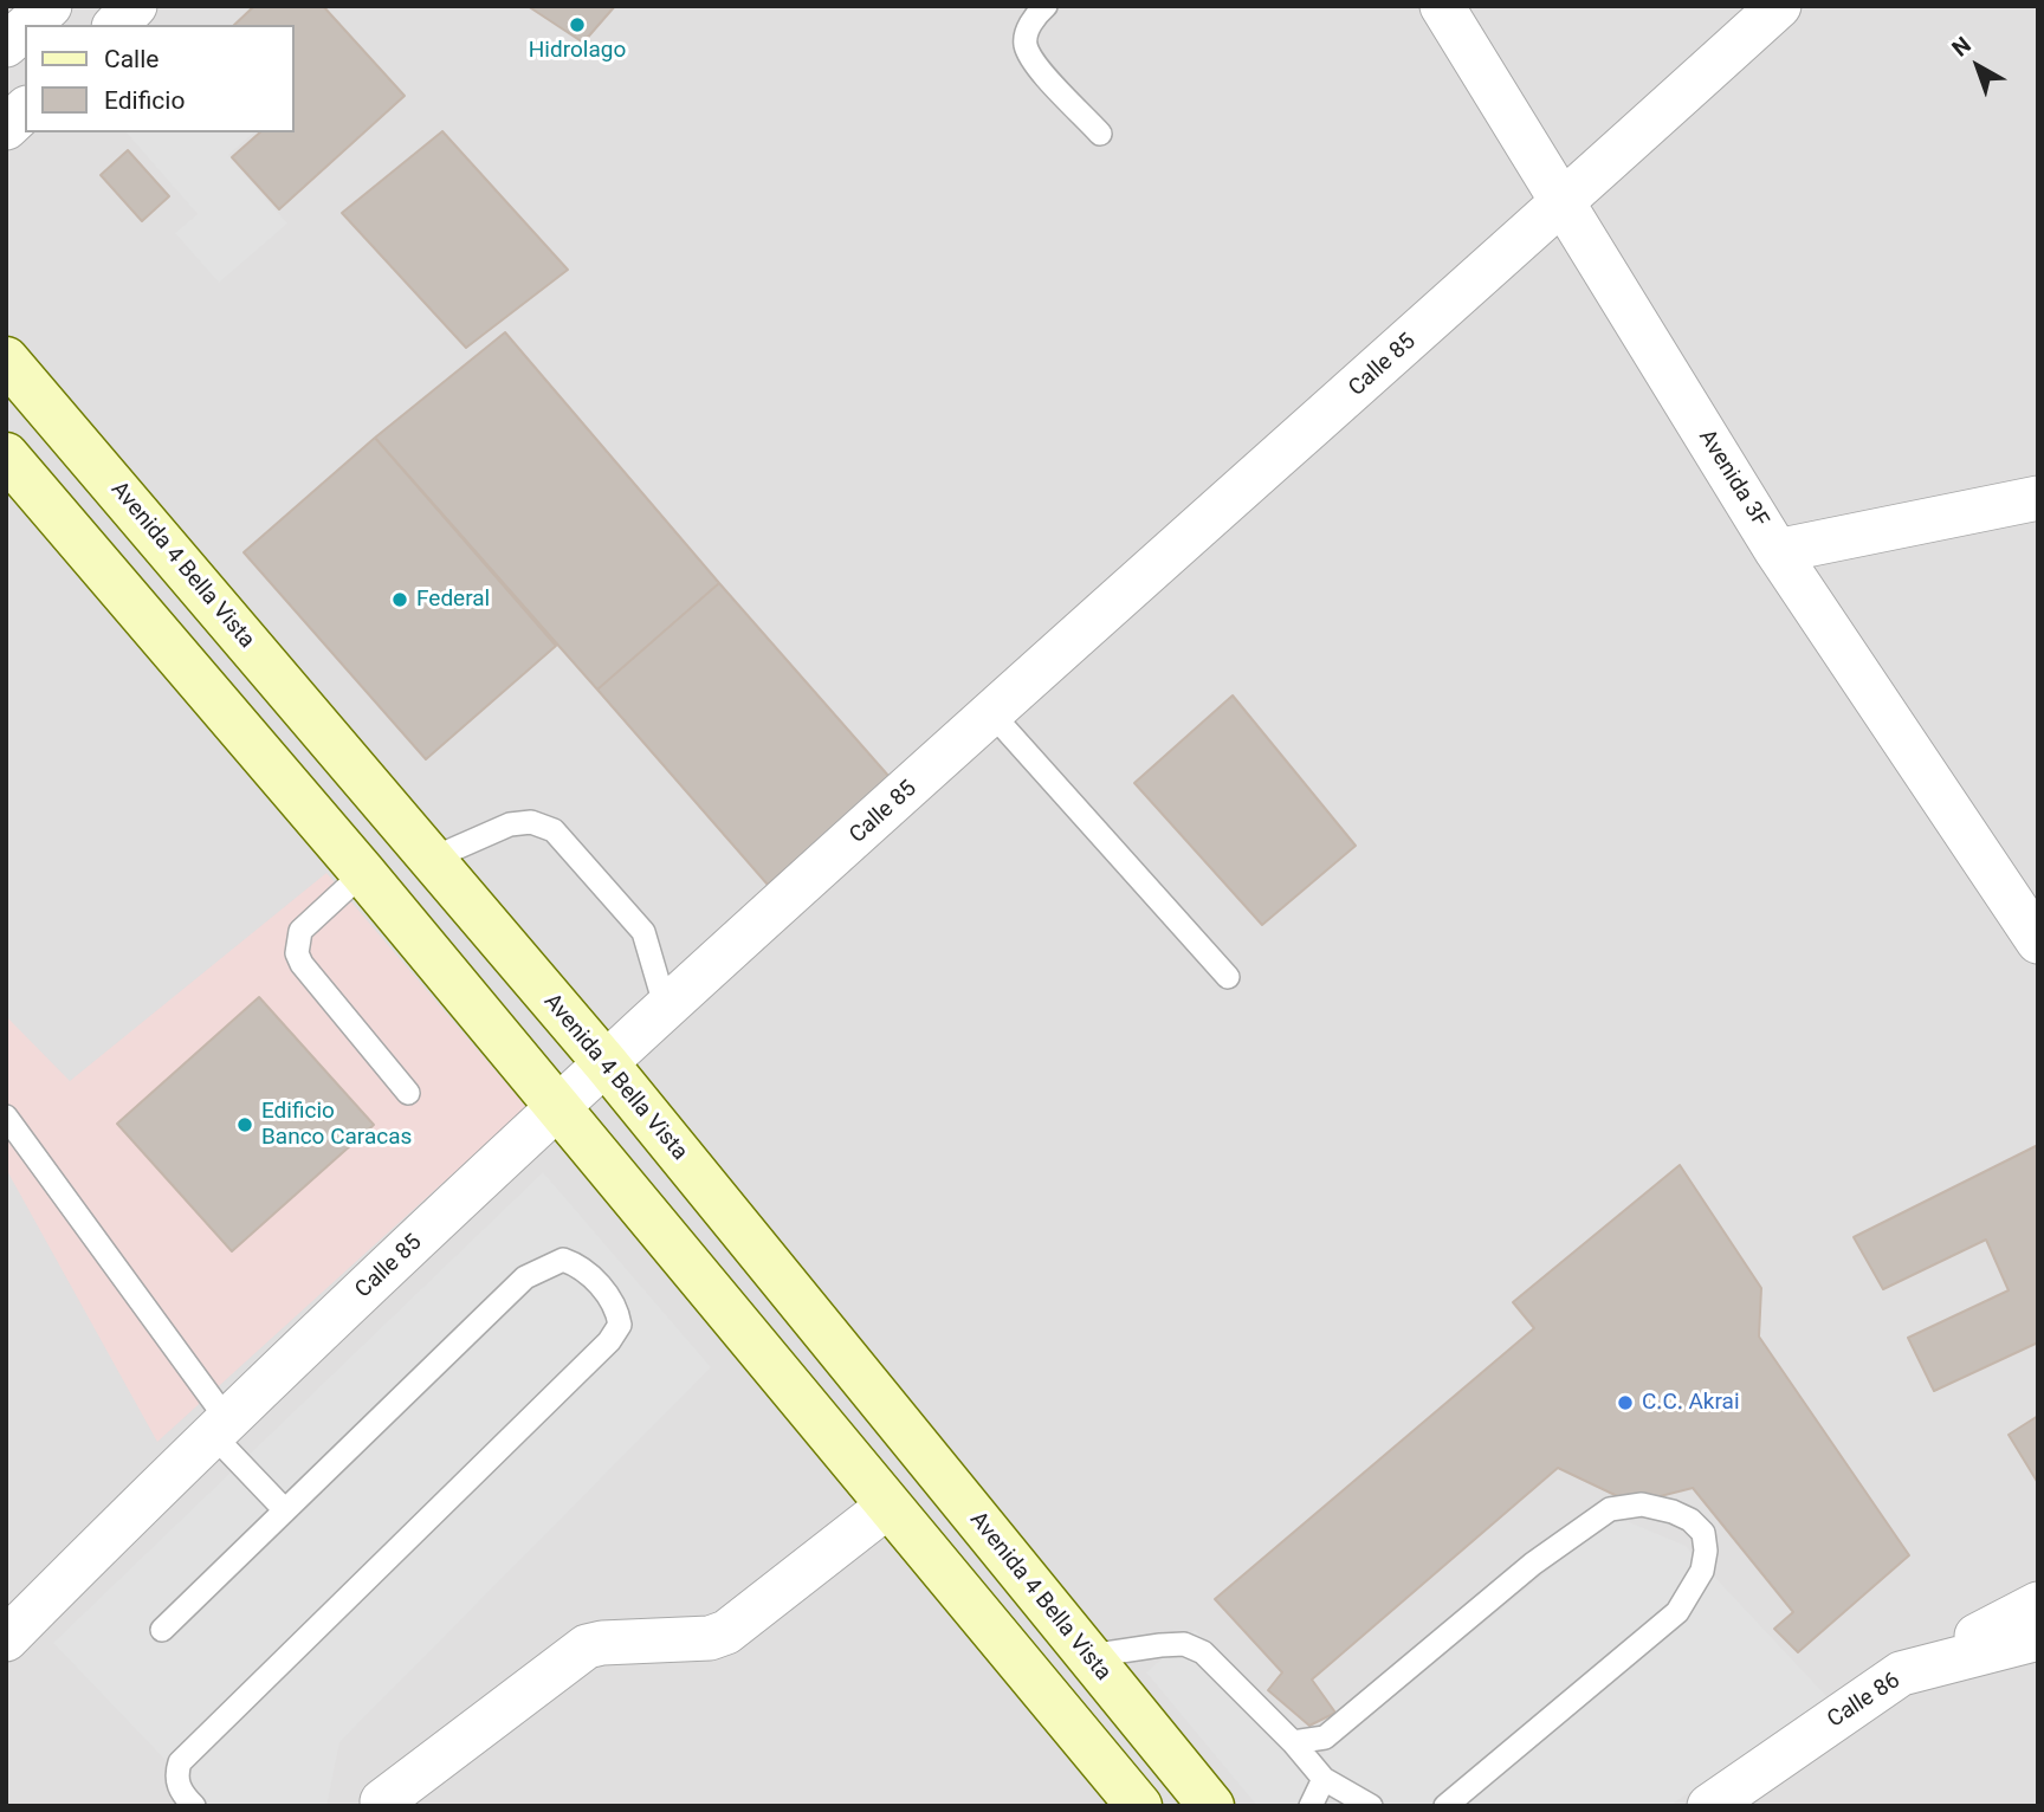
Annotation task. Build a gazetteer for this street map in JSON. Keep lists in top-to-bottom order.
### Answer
{
  "streets": {
    "street": [
      "Calle 85",
      "Avenida 3F",
      "Avenida 4 Bella Vista",
      "Calle 86"
    ]
  },
  "crossings": [
    ["Calle 85", "Avenida 3F"],
    ["Calle 85", "Avenida 4 Bella Vista"]
  ],
  "places": [
    "Hidrolago",
    "Federal",
    "Edificio Banco Caracas",
    "C.C. Akrai"
  ],
  "legend": ["Calle", "Edificio"],
  "north": "top left"
}
